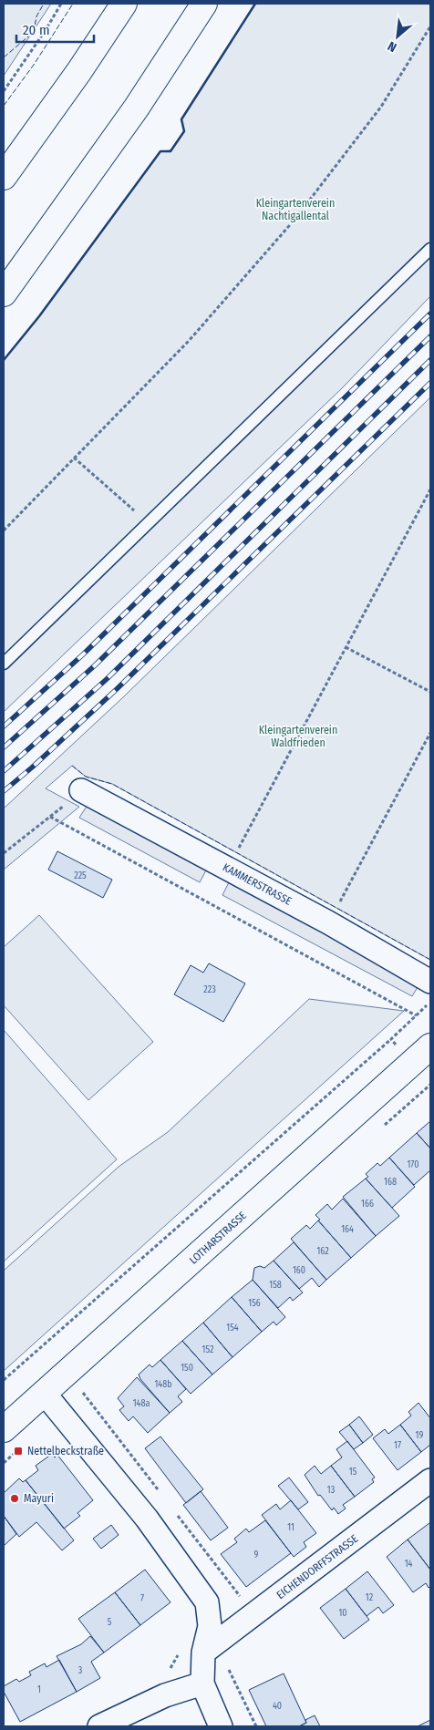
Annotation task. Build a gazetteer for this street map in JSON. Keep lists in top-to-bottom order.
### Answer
{
  "streets": {
    "main road": ["LOTHARSTRASSE"],
    "street": ["KAMMERSTRASSE", "EICHENDORFFSTRASSE"]
  },
  "parks": ["Kleingartenverein Nachtigallental", "Kleingartenverein Waldfrieden"],
  "places": {
    "transit": ["Nettelbeckstraße"],
    "other": ["Mayuri"]
  },
  "house_numbers": [
    "225",
    "223",
    "170",
    "168",
    "166",
    "164",
    "162",
    "160",
    "158",
    "156",
    "154",
    "152",
    "150",
    "148b",
    "148a",
    "19",
    "17",
    "15",
    "13",
    "11",
    "9",
    "14",
    "12",
    "7",
    "10",
    "5",
    "3",
    "1",
    "40"
  ],
  "scale_bar": "20 m",
  "north": "bottom left"
}
